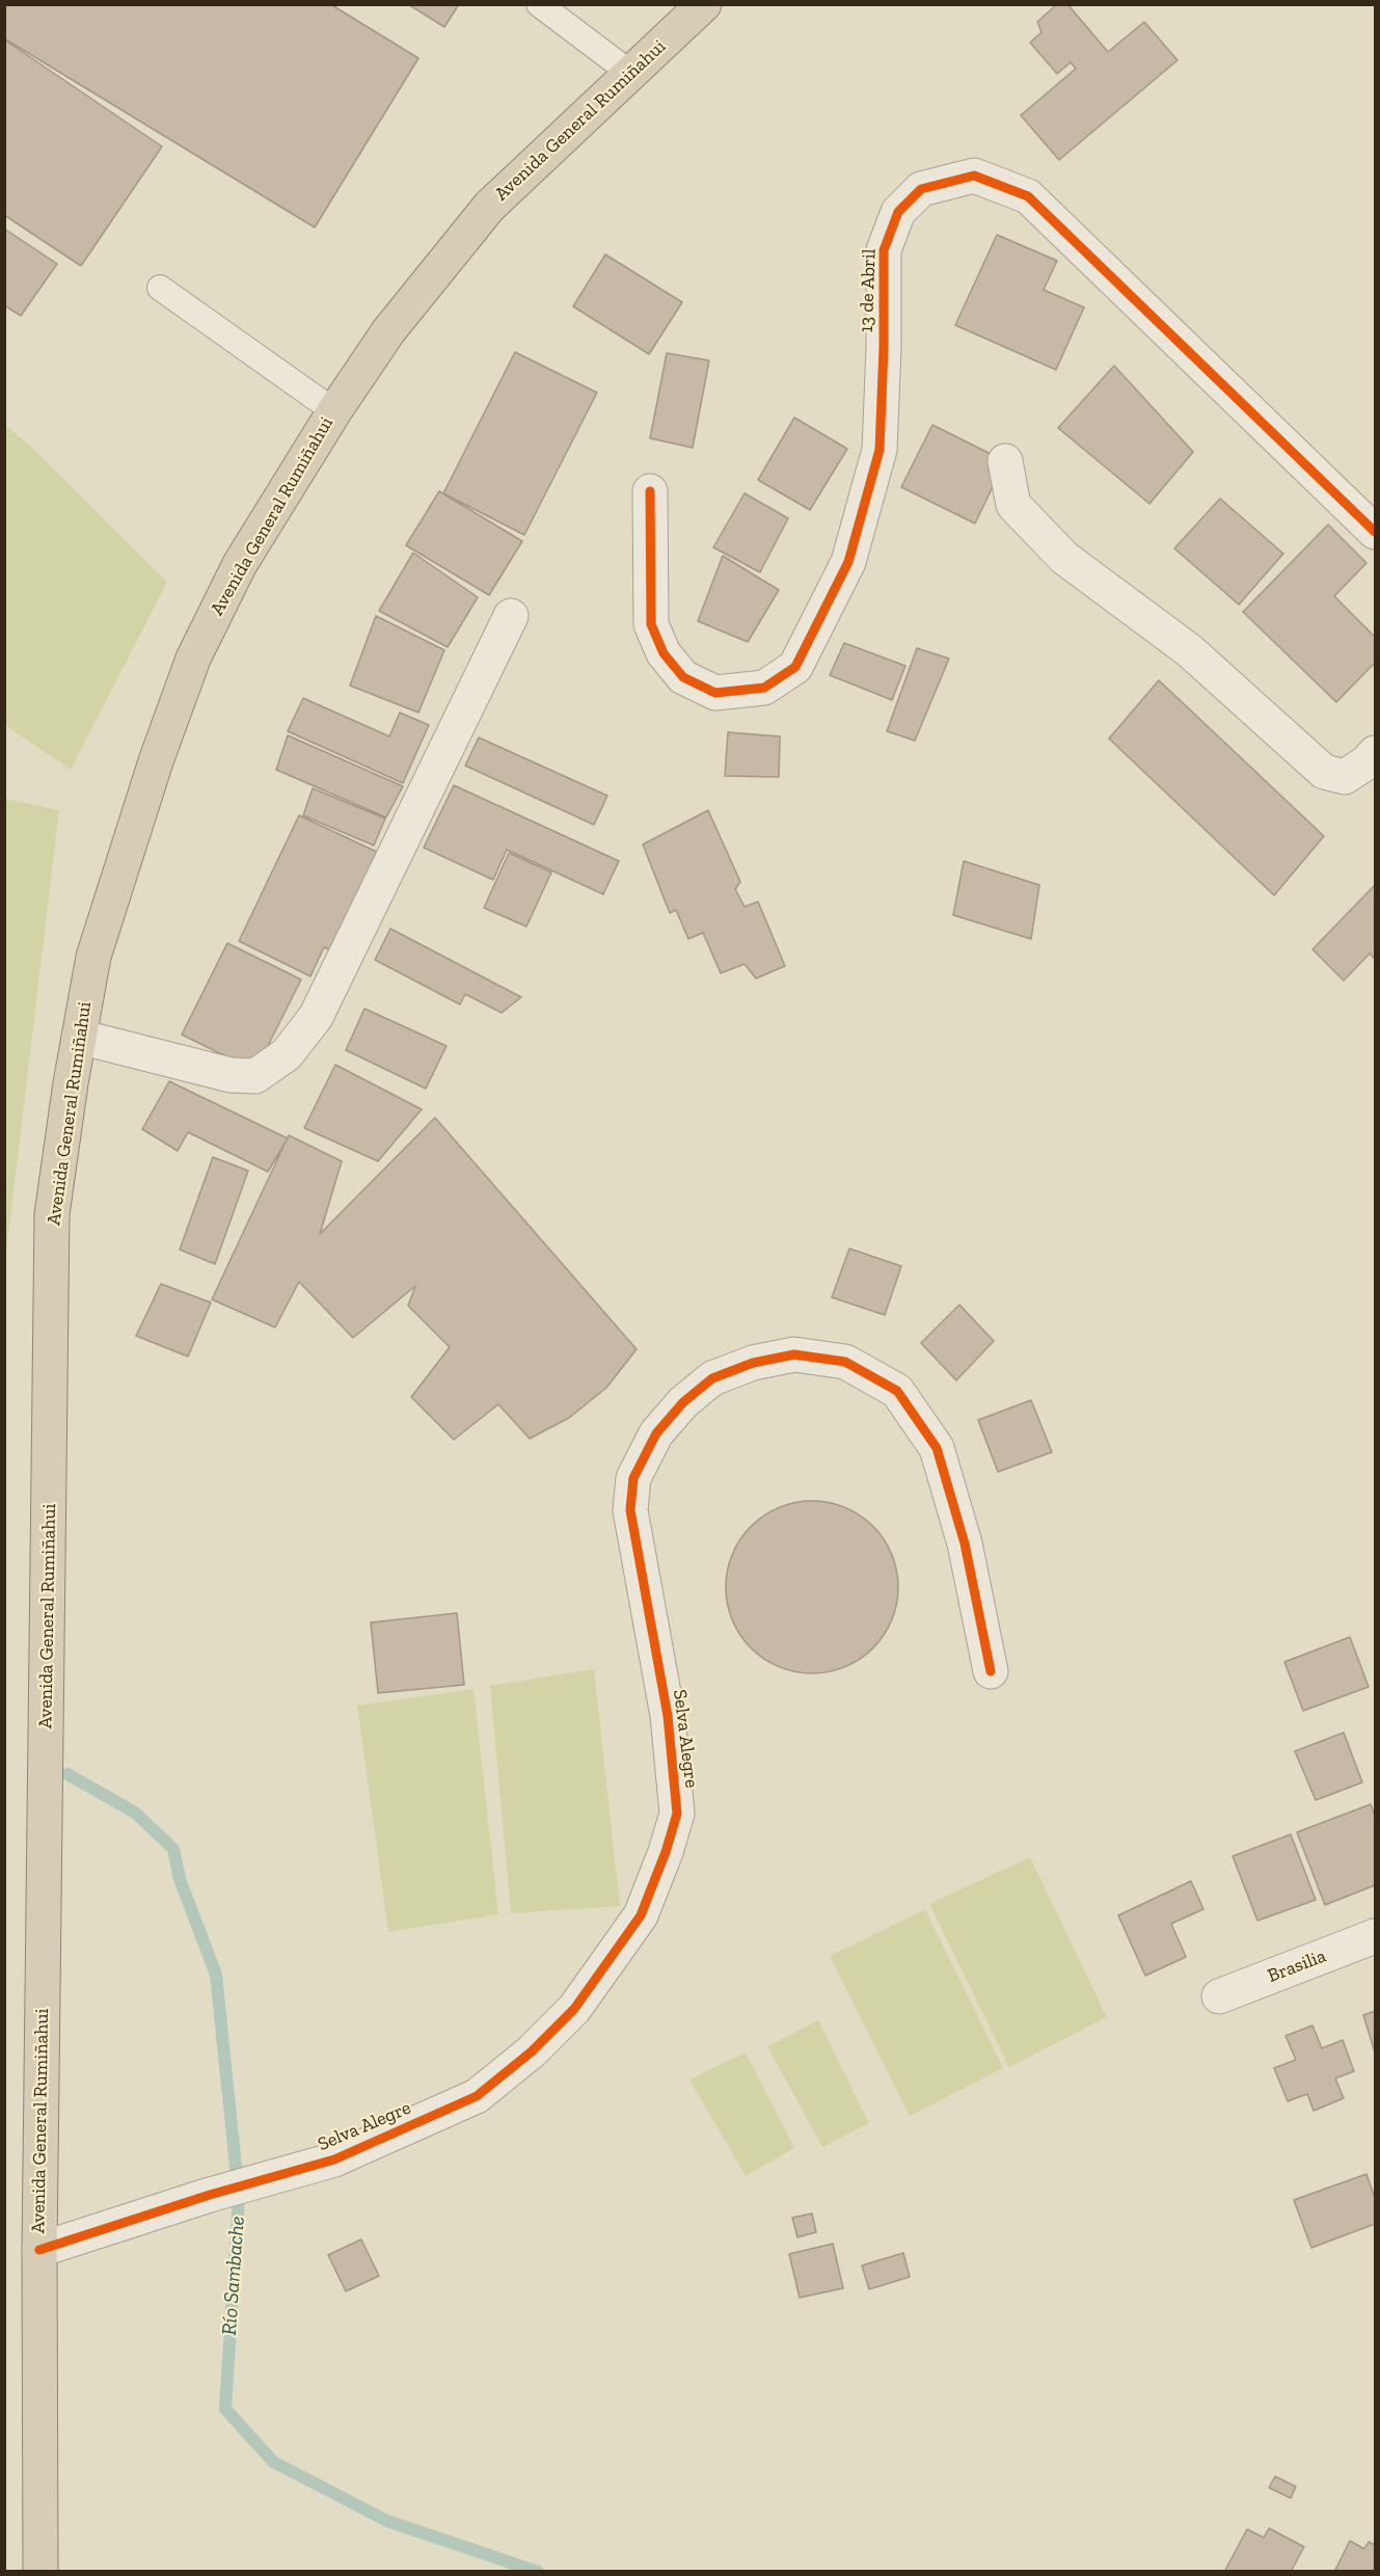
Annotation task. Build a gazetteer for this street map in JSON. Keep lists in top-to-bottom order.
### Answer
{
  "streets": {
    "highway": ["Avenida General Rumiñahui"],
    "street": ["13 de Abril", "Selva Alegre", "Brasilia"]
  },
  "crossings": [
    ["Avenida General Rumiñahui", "Selva Alegre"]
  ],
  "water": ["Río Sambache"]
}
